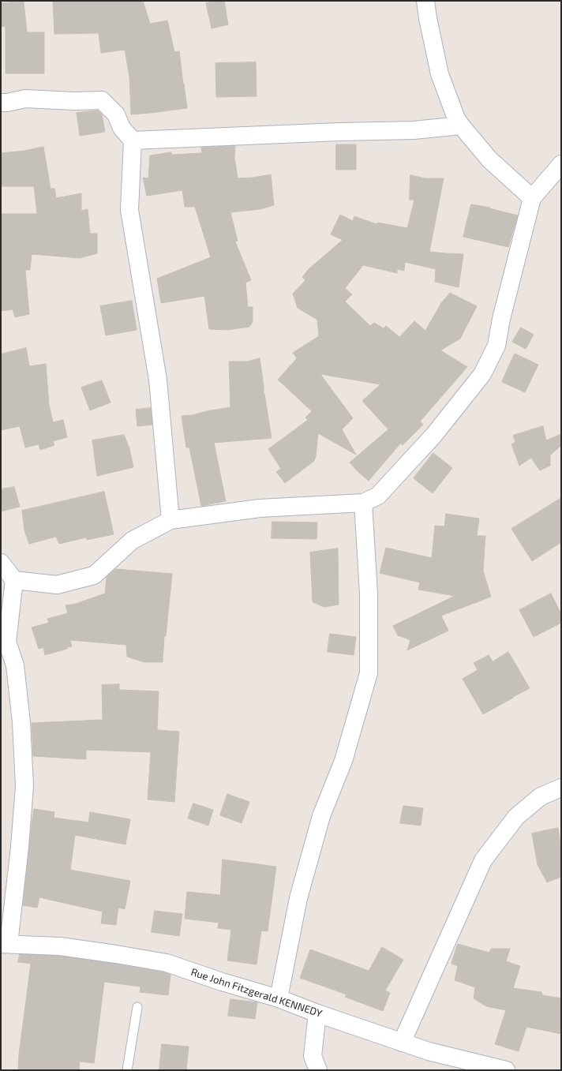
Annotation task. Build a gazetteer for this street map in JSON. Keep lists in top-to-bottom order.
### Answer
{
  "streets": {
    "street": ["Rue John Fitzgerald KENNEDY"]
  }
}
